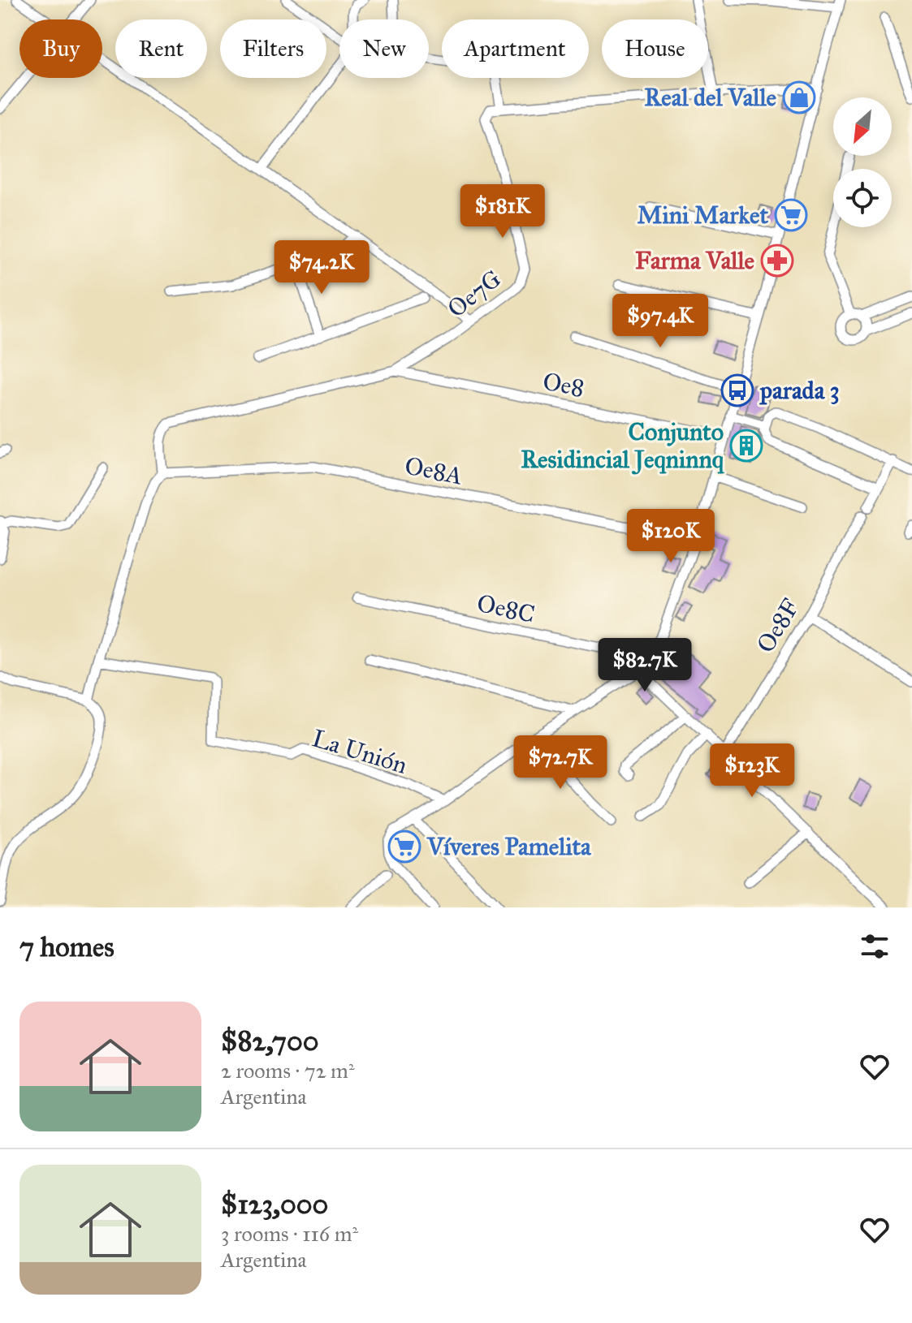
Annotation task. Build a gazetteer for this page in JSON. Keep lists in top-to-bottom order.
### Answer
{
  "streets": {
    "street": [
      "Oe7G",
      "Oe8",
      "Oe8A",
      "Oe8C",
      "Oe8F",
      "La Unión"
    ]
  },
  "crossings": [
    ["Oe7G", "Oe8"],
    ["Oe7G", "Oe8A"]
  ],
  "places": {
    "shop": ["Real del Valle"],
    "supermarket": ["Mini Market", "Víveres Pamelita"],
    "pharmacy": ["Farma Valle"],
    "bus stop": ["parada 3"],
    "building": ["Conjunto Residincial Jeqninnq"]
  },
  "north": "bottom left",
  "page": {
    "chip": [
      "Buy",
      "Rent",
      "Filters",
      "New",
      "Apartment",
      "House"
    ],
    "price": [
      "$181K",
      "$74.2K",
      "$97.4K",
      "$120K",
      "$82.7K",
      "$72.7K",
      "$123K"
    ],
    "heading": "7 homes",
    "list": [
      {
        "name": "$82,700",
        "note": "2 rooms · 72 m² · Argentina"
      },
      {
        "name": "$123,000",
        "note": "3 rooms · 116 m² · Argentina"
      }
    ]
  }
}
